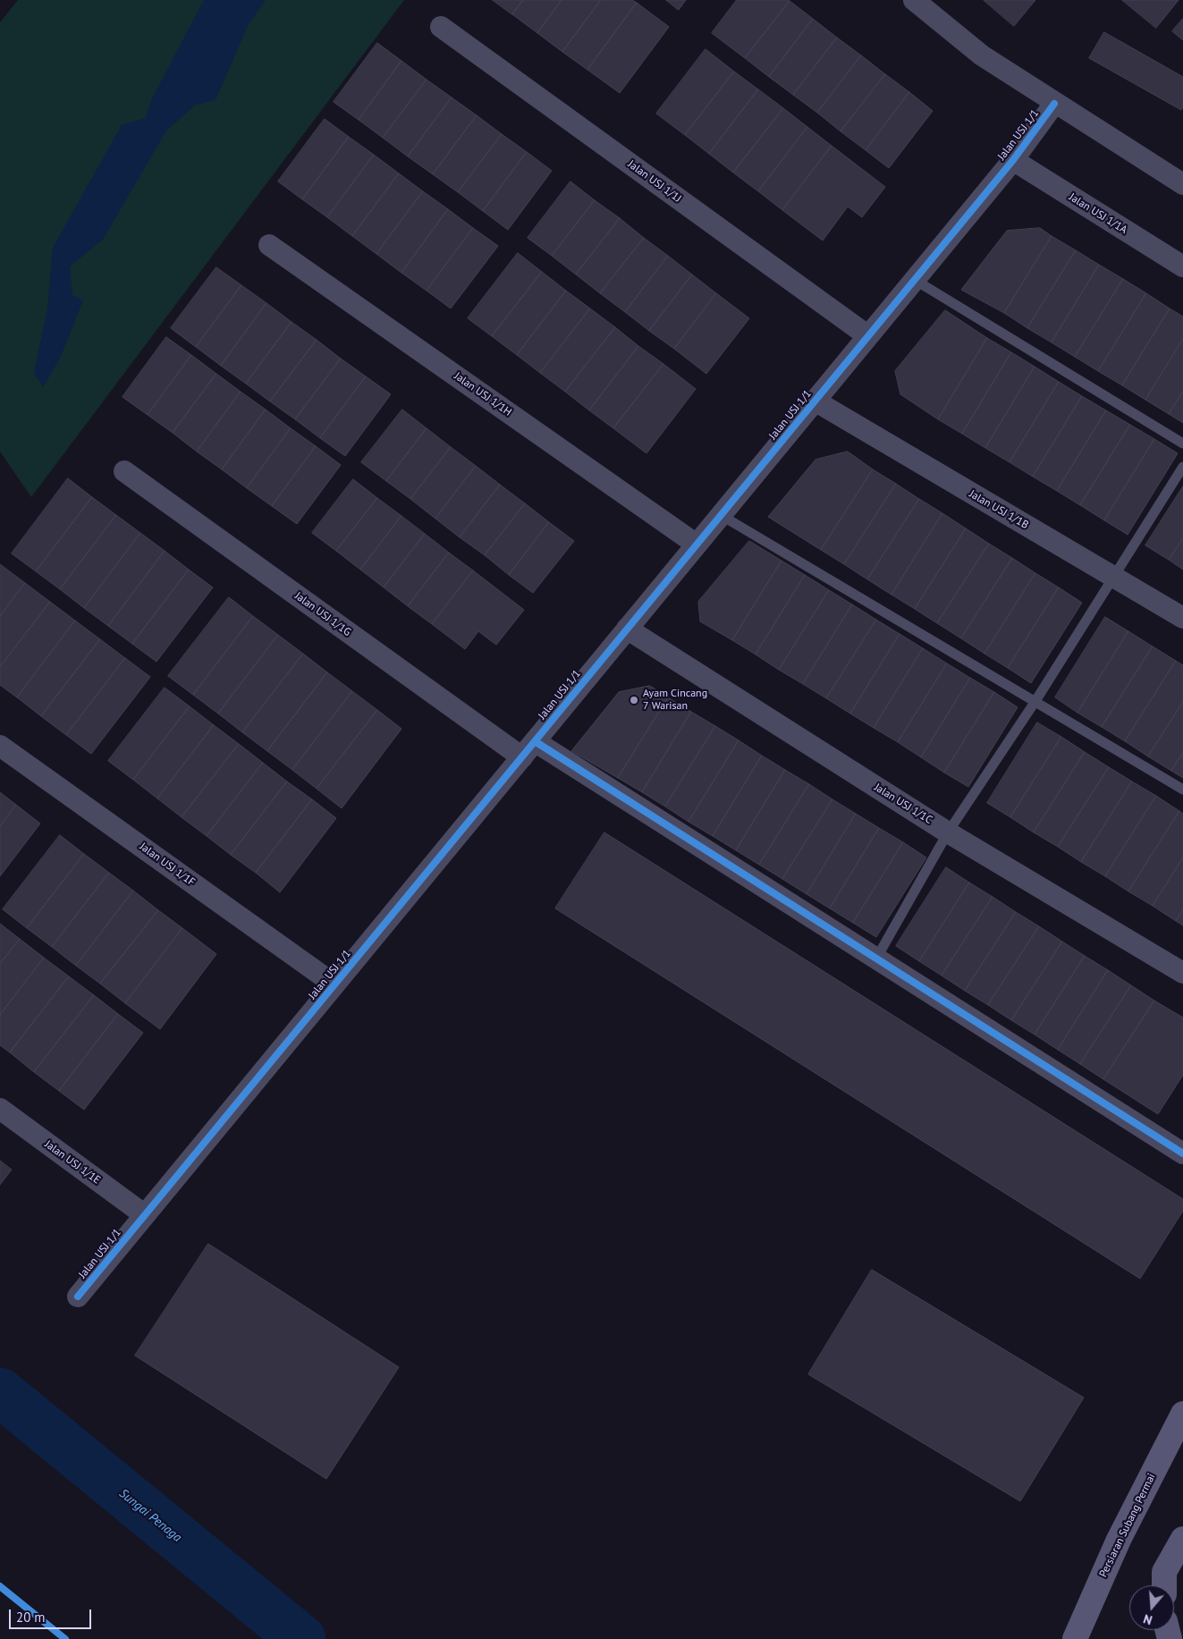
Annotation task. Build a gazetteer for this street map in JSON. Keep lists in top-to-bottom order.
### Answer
{
  "streets": {
    "main road": ["Persiaran Subang Permai"],
    "street": [
      "Jalan USJ 1/1",
      "Jalan USJ 1/1J",
      "Jalan USJ 1/1A",
      "Jalan USJ 1/1H",
      "Jalan USJ 1/1B",
      "Jalan USJ 1/1G",
      "Jalan USJ 1/1C",
      "Jalan USJ 1/1F",
      "Jalan USJ 1/1E"
    ]
  },
  "crossings": [
    ["Jalan USJ 1/1", "Jalan USJ 1/1J"],
    ["Jalan USJ 1/1", "Jalan USJ 1/1A"],
    ["Jalan USJ 1/1", "Jalan USJ 1/1H"],
    ["Jalan USJ 1/1", "Jalan USJ 1/1B"],
    ["Jalan USJ 1/1", "Jalan USJ 1/1G"],
    ["Jalan USJ 1/1", "Jalan USJ 1/1C"],
    ["Jalan USJ 1/1", "Jalan USJ 1/1F"],
    ["Jalan USJ 1/1", "Jalan USJ 1/1E"]
  ],
  "water": ["Sungai Penaga"],
  "places": ["Ayam Cincang 7 Warisan"],
  "scale_bar": "20 m",
  "north": "bottom"
}
